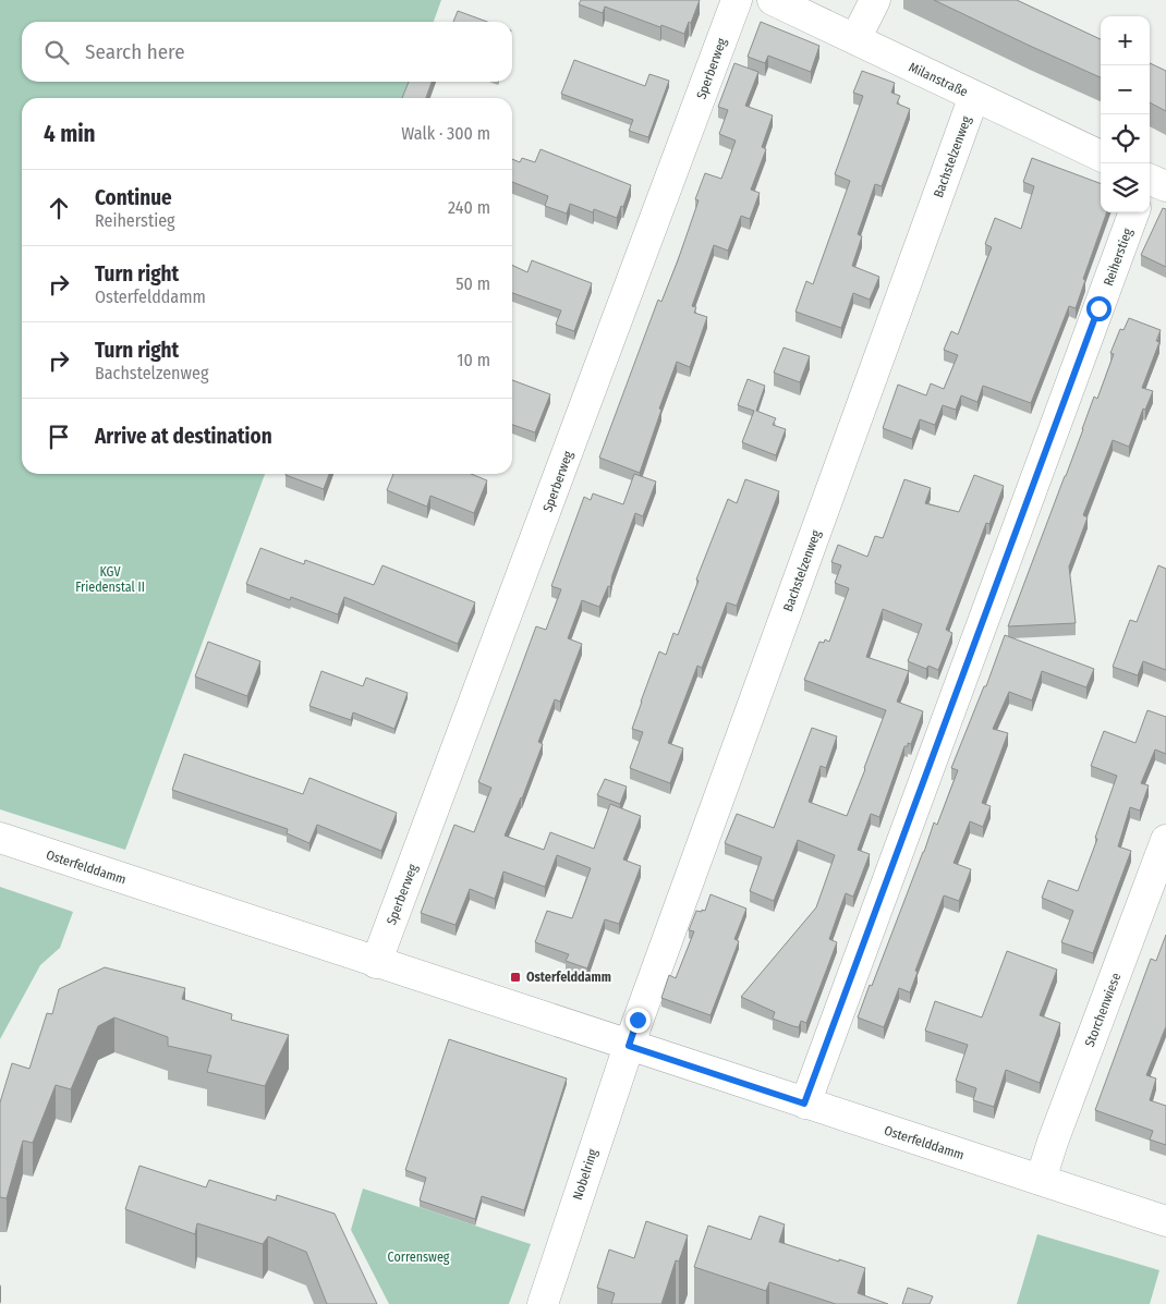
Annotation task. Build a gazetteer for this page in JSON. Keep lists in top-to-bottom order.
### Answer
{
  "streets": {
    "street": [
      "Sperberweg",
      "Milanstraße",
      "Bachstelzenweg",
      "Reiherstieg",
      "Osterfelddamm",
      "Storchenwiese",
      "Nobelring"
    ]
  },
  "crossings": [
    ["Sperberweg", "Osterfelddamm"],
    ["Milanstraße", "Bachstelzenweg"],
    ["Bachstelzenweg", "Osterfelddamm"],
    ["Bachstelzenweg", "Nobelring"],
    ["Reiherstieg", "Osterfelddamm"],
    ["Osterfelddamm", "Storchenwiese"],
    ["Osterfelddamm", "Nobelring"]
  ],
  "parks": ["KGV Friedenstal II", "Corrensweg"],
  "places": {
    "transit": ["Osterfelddamm"]
  },
  "page": {
    "map_buttons": ["+", "−"],
    "search": "Search here",
    "heading": ["4 min", "Walk · 300 m"],
    "list": [
      ["Continue", "Reiherstieg", "240 m"],
      ["Turn right", "Osterfelddamm", "50 m"],
      ["Turn right", "Bachstelzenweg", "10 m"],
      "Arrive at destination"
    ]
  }
}
